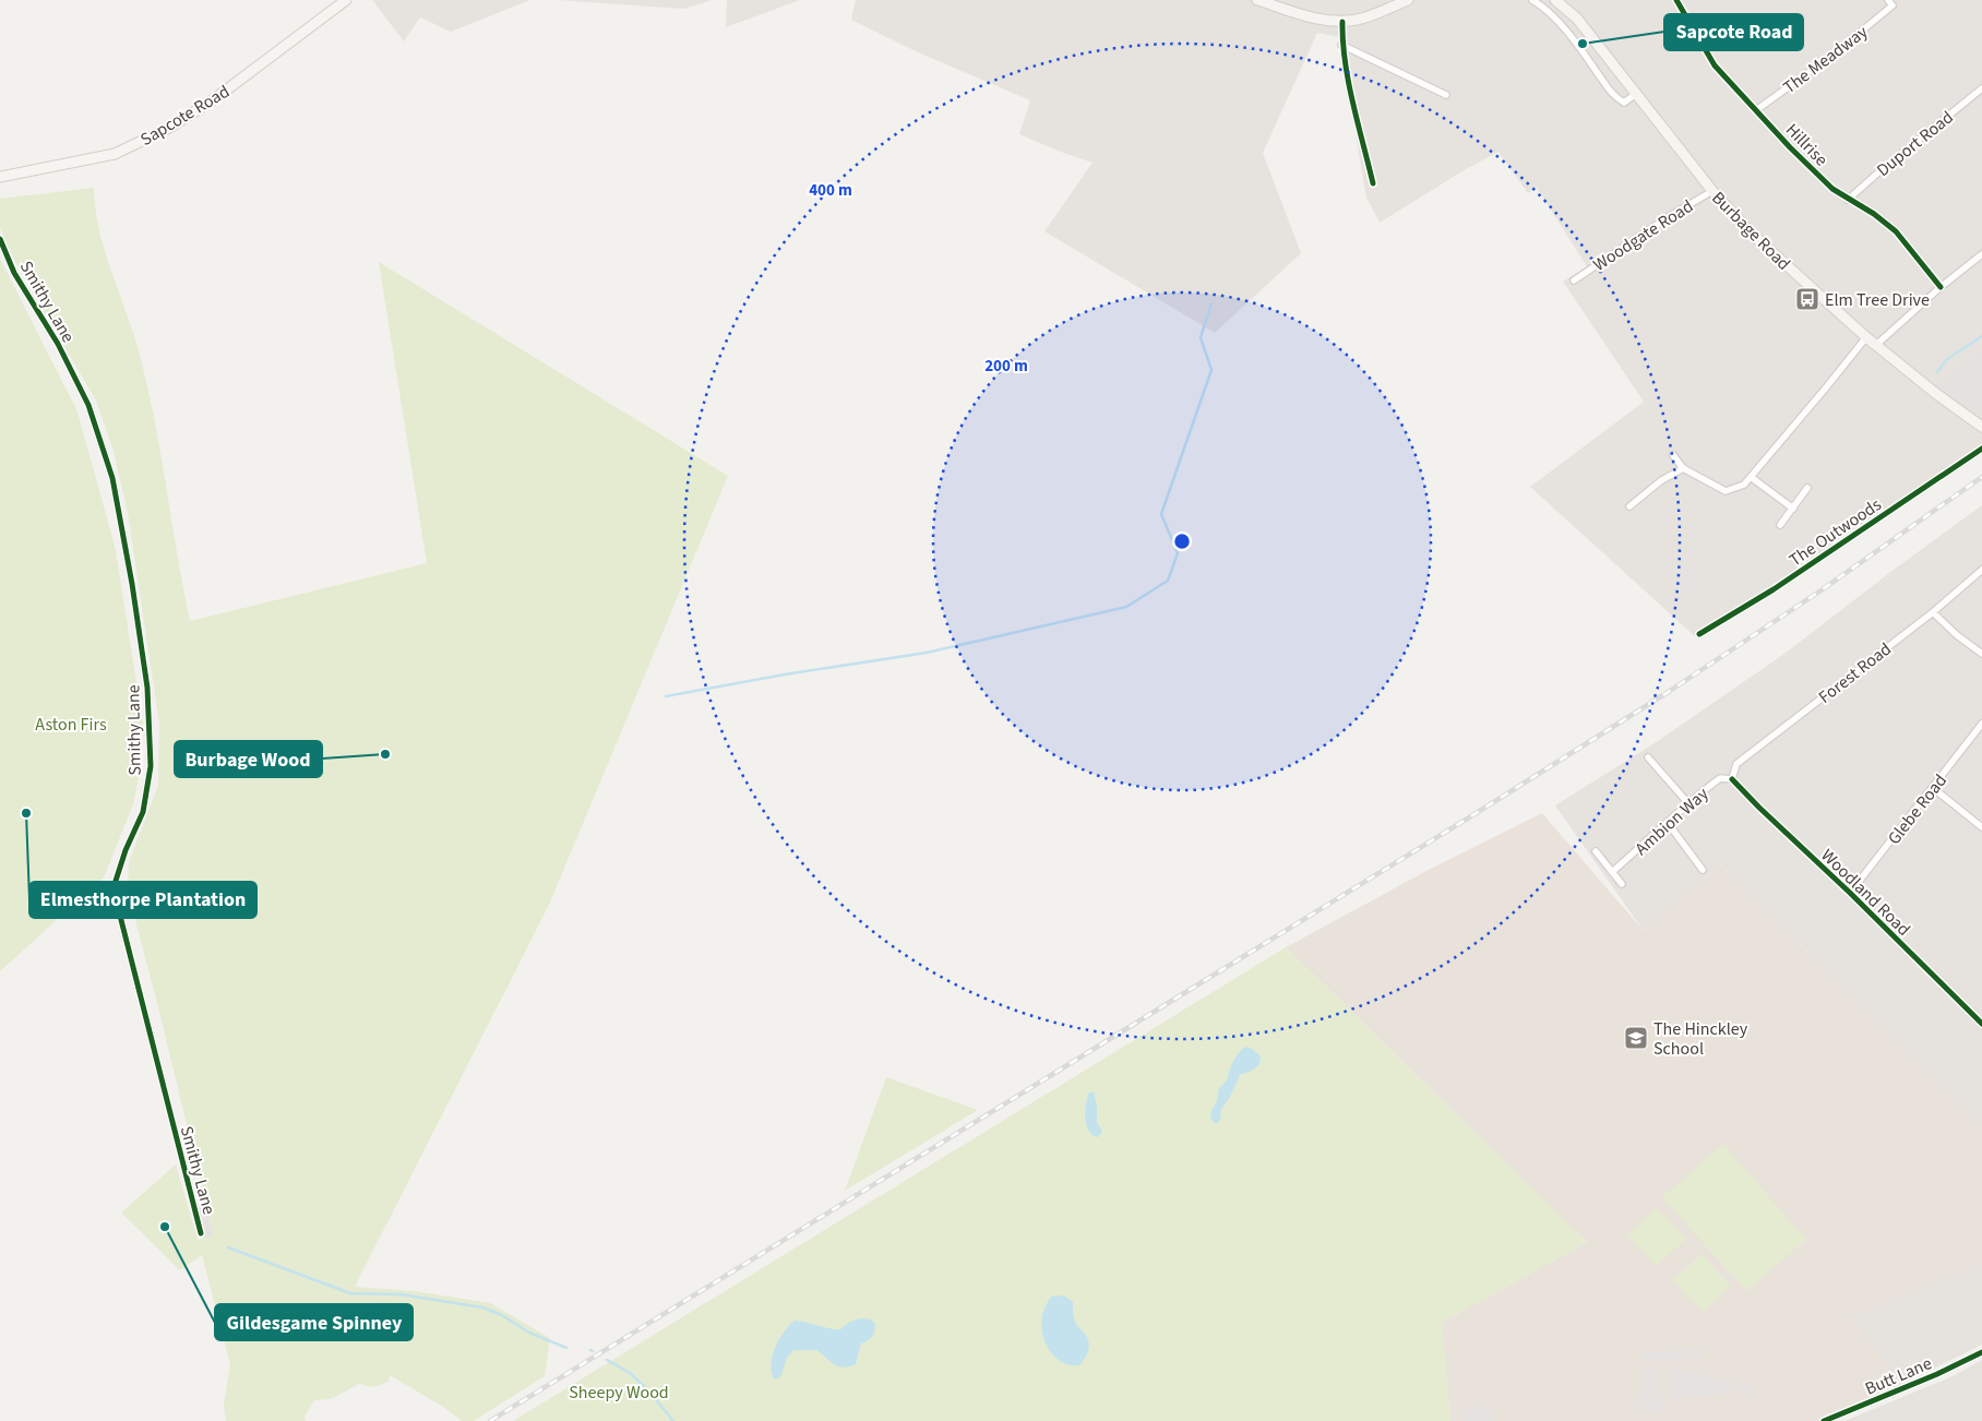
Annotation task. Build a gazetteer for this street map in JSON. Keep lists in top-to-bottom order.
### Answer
{
  "streets": {
    "main road": ["Sapcote Road", "Burbage Road"],
    "street": [
      "The Meadway",
      "Duport Road",
      "Hillrise",
      "Woodgate Road",
      "Smithy Lane",
      "The Outwoods",
      "Forest Road",
      "Glebe Road",
      "Ambion Way",
      "Woodland Road",
      "Butt Lane"
    ]
  },
  "crossings": [
    ["The Meadway", "Hillrise"],
    ["Duport Road", "Hillrise"],
    ["Burbage Road", "Woodgate Road"],
    ["Forest Road", "Ambion Way"],
    ["Forest Road", "Woodland Road"],
    ["Glebe Road", "Woodland Road"],
    ["Ambion Way", "Woodland Road"]
  ],
  "parks": ["Aston Firs", "Sheepy Wood"],
  "places": {
    "other": [
      "Sapcote Road",
      "Burbage Wood",
      "Elmesthorpe Plantation",
      "Gildesgame Spinney"
    ],
    "bus stop": ["Elm Tree Drive"],
    "school or university": ["The Hinckley School"]
  },
  "rings": ["400 m", "200 m"]
}
